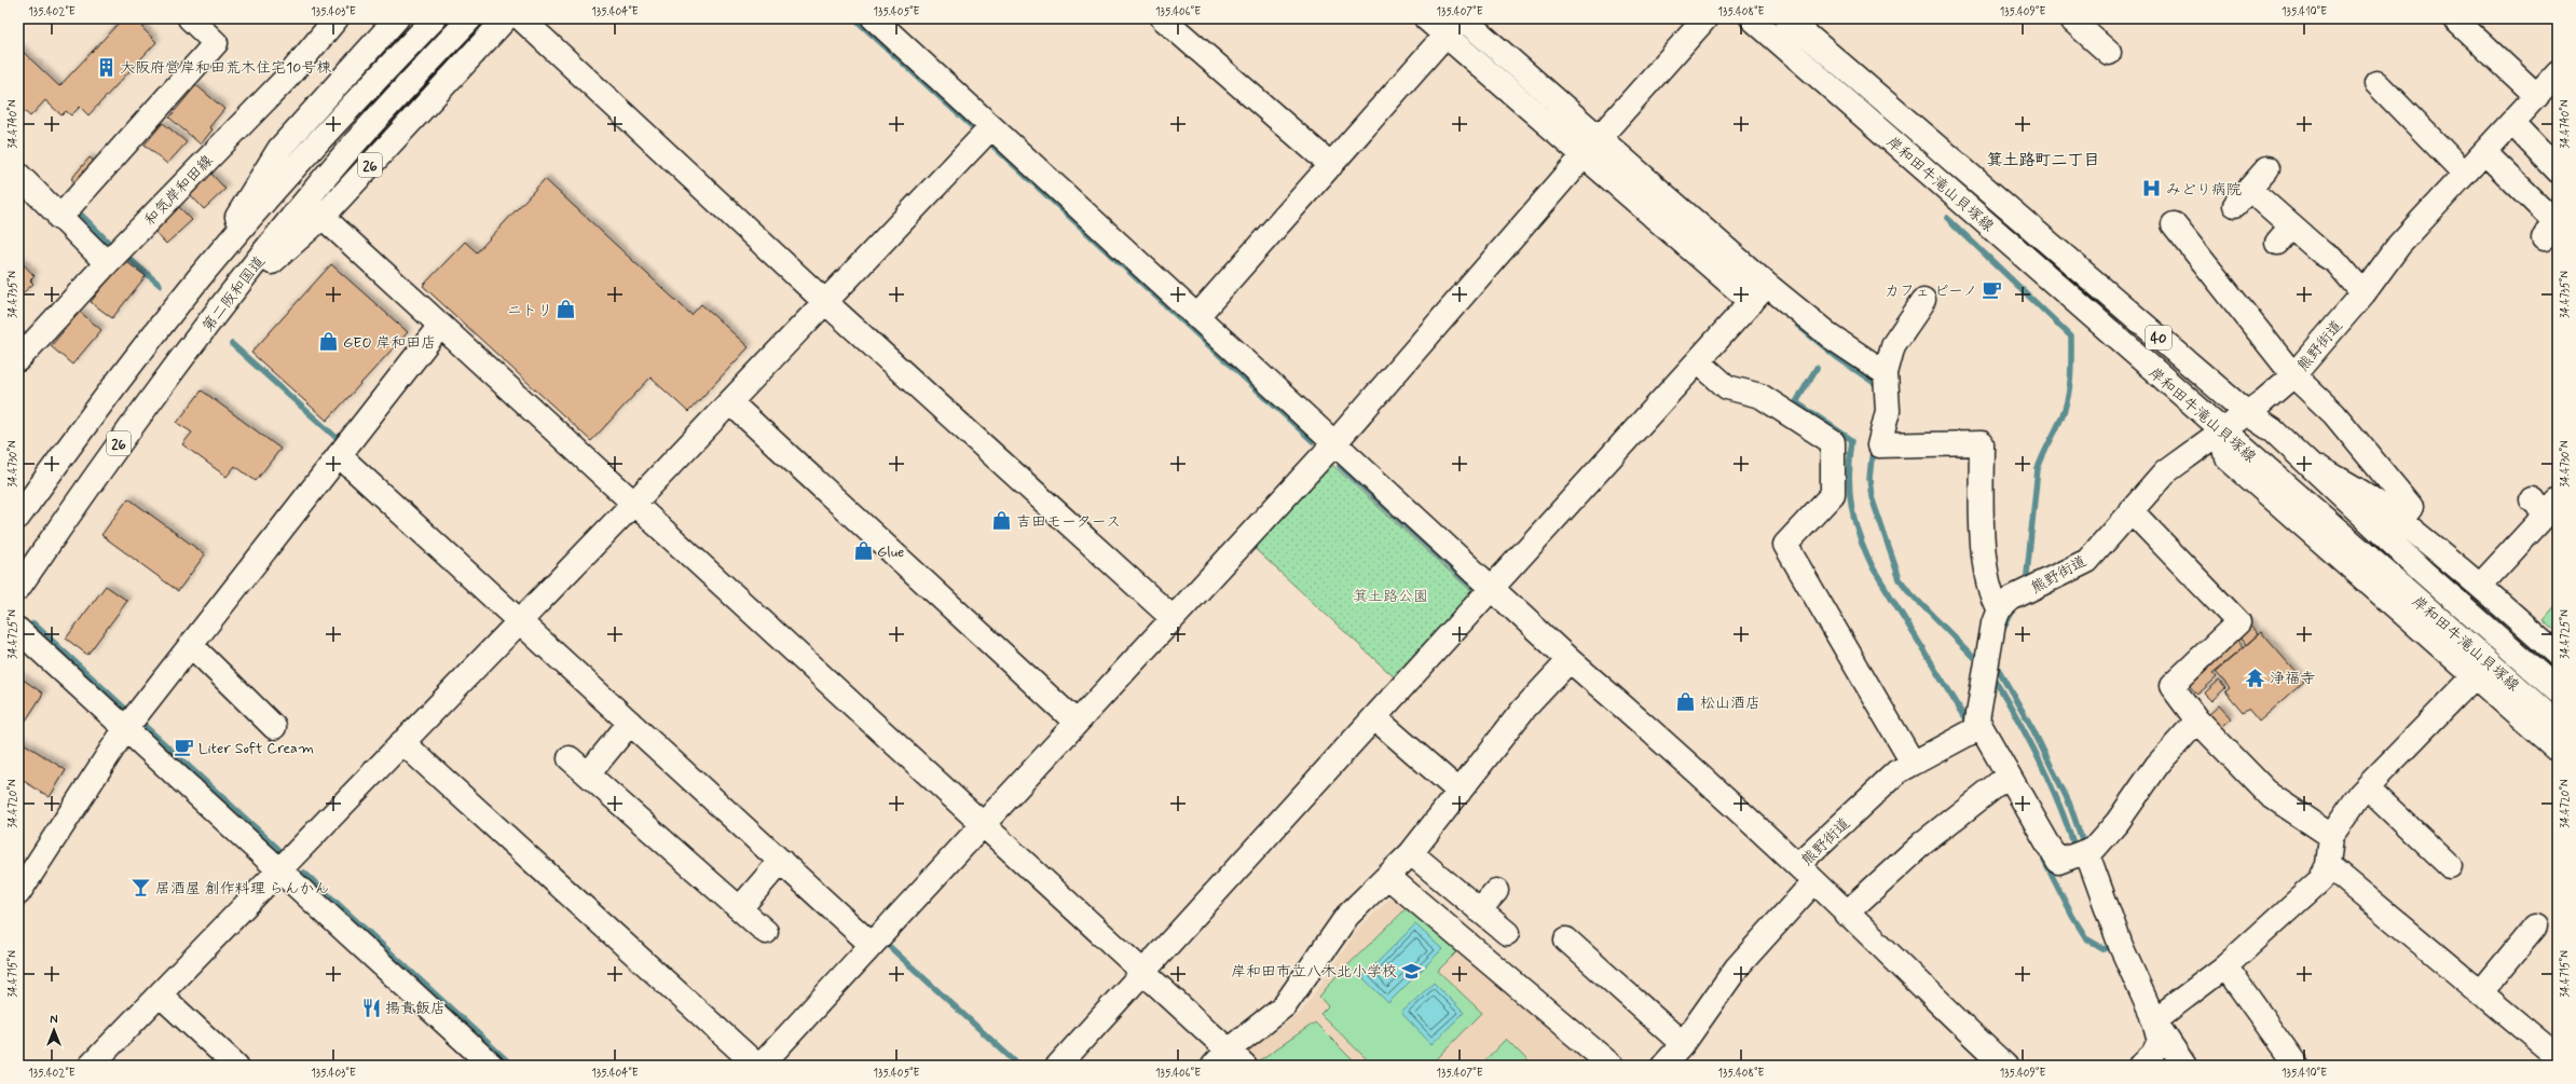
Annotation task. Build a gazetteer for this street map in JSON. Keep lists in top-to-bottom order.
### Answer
{
  "streets": {
    "main road": [
      "26",
      "岸和田牛滝山貝塚線",
      "和気岸和田線",
      "第二阪和国道",
      "40",
      "熊野街道"
    ]
  },
  "crossings": [
    ["26", "第二阪和国道"],
    ["岸和田牛滝山貝塚線", "熊野街道"]
  ],
  "districts": ["箕土路町二丁目"],
  "parks": ["箕土路公園"],
  "places": {
    "building": ["大阪府営岸和田荒木住宅10号棟"],
    "hospital": ["みどり病院"],
    "cafe": ["カフェ ピーノ", "Liter Soft Cream"],
    "shop": [
      "ニトリ",
      "GEO 岸和田店",
      "吉田モータース",
      "Glue",
      "松山酒店"
    ],
    "temple": ["浄福寺"],
    "bar": ["居酒屋 創作料理 らんかん"],
    "school or university": ["岸和田市立八木北小学校"],
    "restaurant": ["揚貴飯店"]
  },
  "north": "top",
  "coordinates": [
    "135.402°E",
    "135.403°E",
    "135.404°E",
    "135.405°E",
    "135.406°E",
    "135.407°E",
    "135.408°E",
    "135.409°E",
    "135.410°E",
    "34.4740°N",
    "34.4735°N",
    "34.4730°N",
    "34.4725°N",
    "34.4720°N",
    "34.4715°N"
  ]
}
